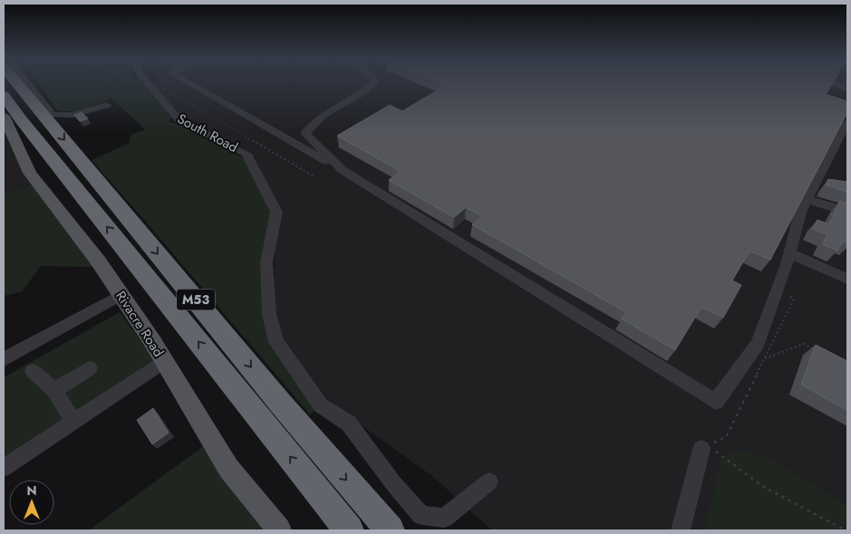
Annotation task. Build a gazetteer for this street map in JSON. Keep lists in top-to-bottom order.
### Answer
{
  "streets": {
    "highway": ["M53"],
    "main road": ["Rivacre Road"],
    "street": ["South Road"]
  },
  "north": "top"
}
